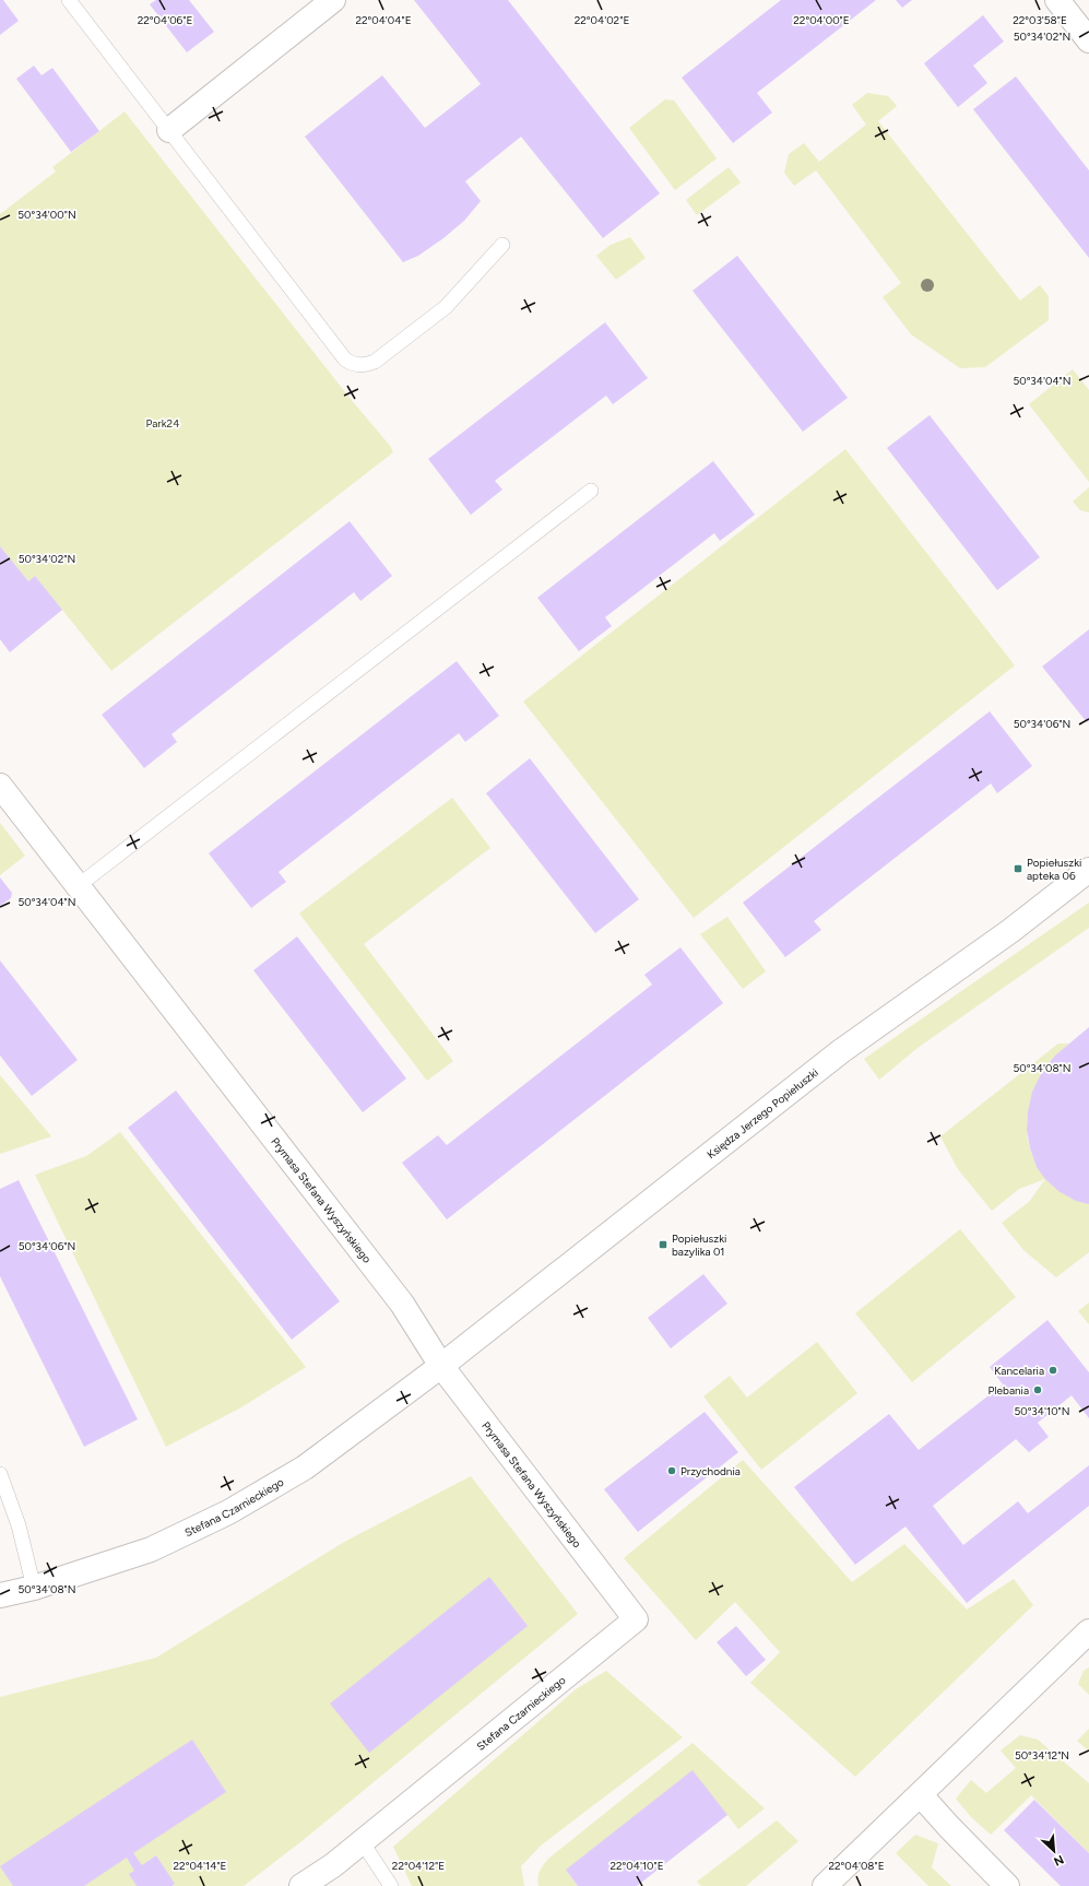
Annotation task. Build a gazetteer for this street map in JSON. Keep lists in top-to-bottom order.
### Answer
{
  "streets": {
    "street": ["Księdza Jerzego Popiełuszki", "Prymasa Stefana Wyszyńskiego", "Stefana Czarnieckiego"]
  },
  "crossings": [
    ["Księdza Jerzego Popiełuszki", "Prymasa Stefana Wyszyńskiego"],
    ["Księdza Jerzego Popiełuszki", "Stefana Czarnieckiego"],
    ["Prymasa Stefana Wyszyńskiego", "Stefana Czarnieckiego"]
  ],
  "parks": ["Park24"],
  "places": {
    "transit": ["Popiełuszki apteka 06", "Popiełuszki bazylika 01"],
    "other": ["Kancelaria", "Plebania", "Przychodnia"]
  },
  "north": "bottom right",
  "coordinates": [
    "22°04'04\"E",
    "22°04'02\"E",
    "22°04'00\"E",
    "22°04'06\"E",
    "22°03'58\"E",
    "50°34'02\"N",
    "50°34'00\"N",
    "50°34'04\"N",
    "50°34'06\"N",
    "50°34'08\"N",
    "50°34'10\"N",
    "50°34'12\"N",
    "22°04'14\"E",
    "22°04'12\"E",
    "22°04'10\"E",
    "22°04'08\"E"
  ]
}
